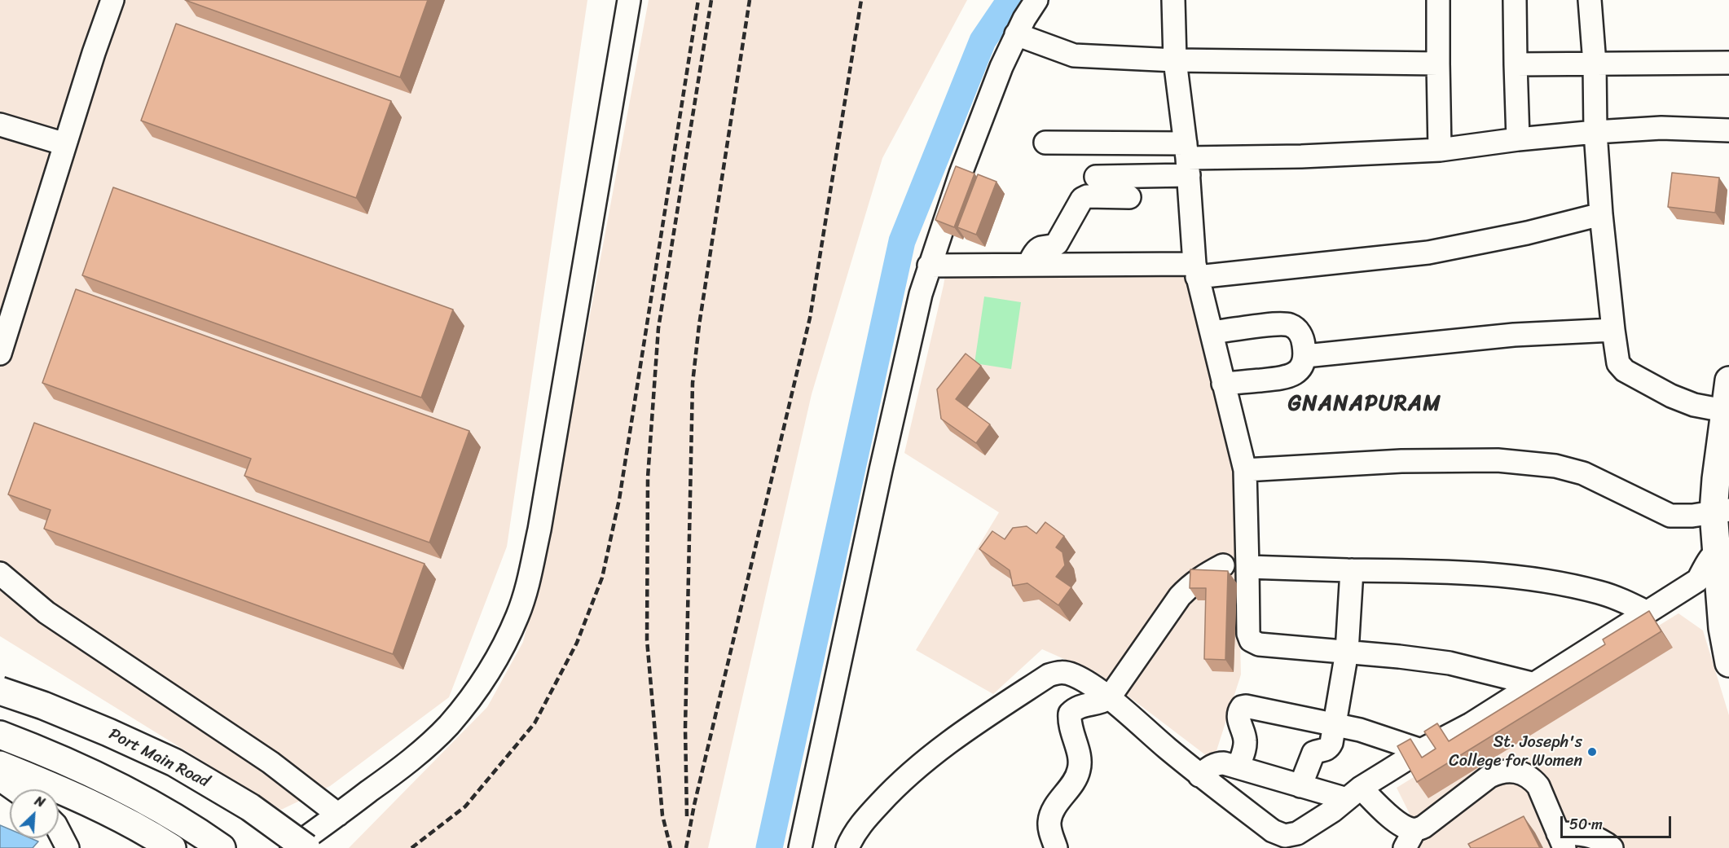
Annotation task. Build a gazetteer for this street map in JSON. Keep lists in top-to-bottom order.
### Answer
{
  "streets": {
    "main road": ["Port Main Road"]
  },
  "districts": ["GNANAPURAM"],
  "places": ["St. Joseph's College for Women"],
  "scale_bar": "50 m",
  "north": "top right"
}
